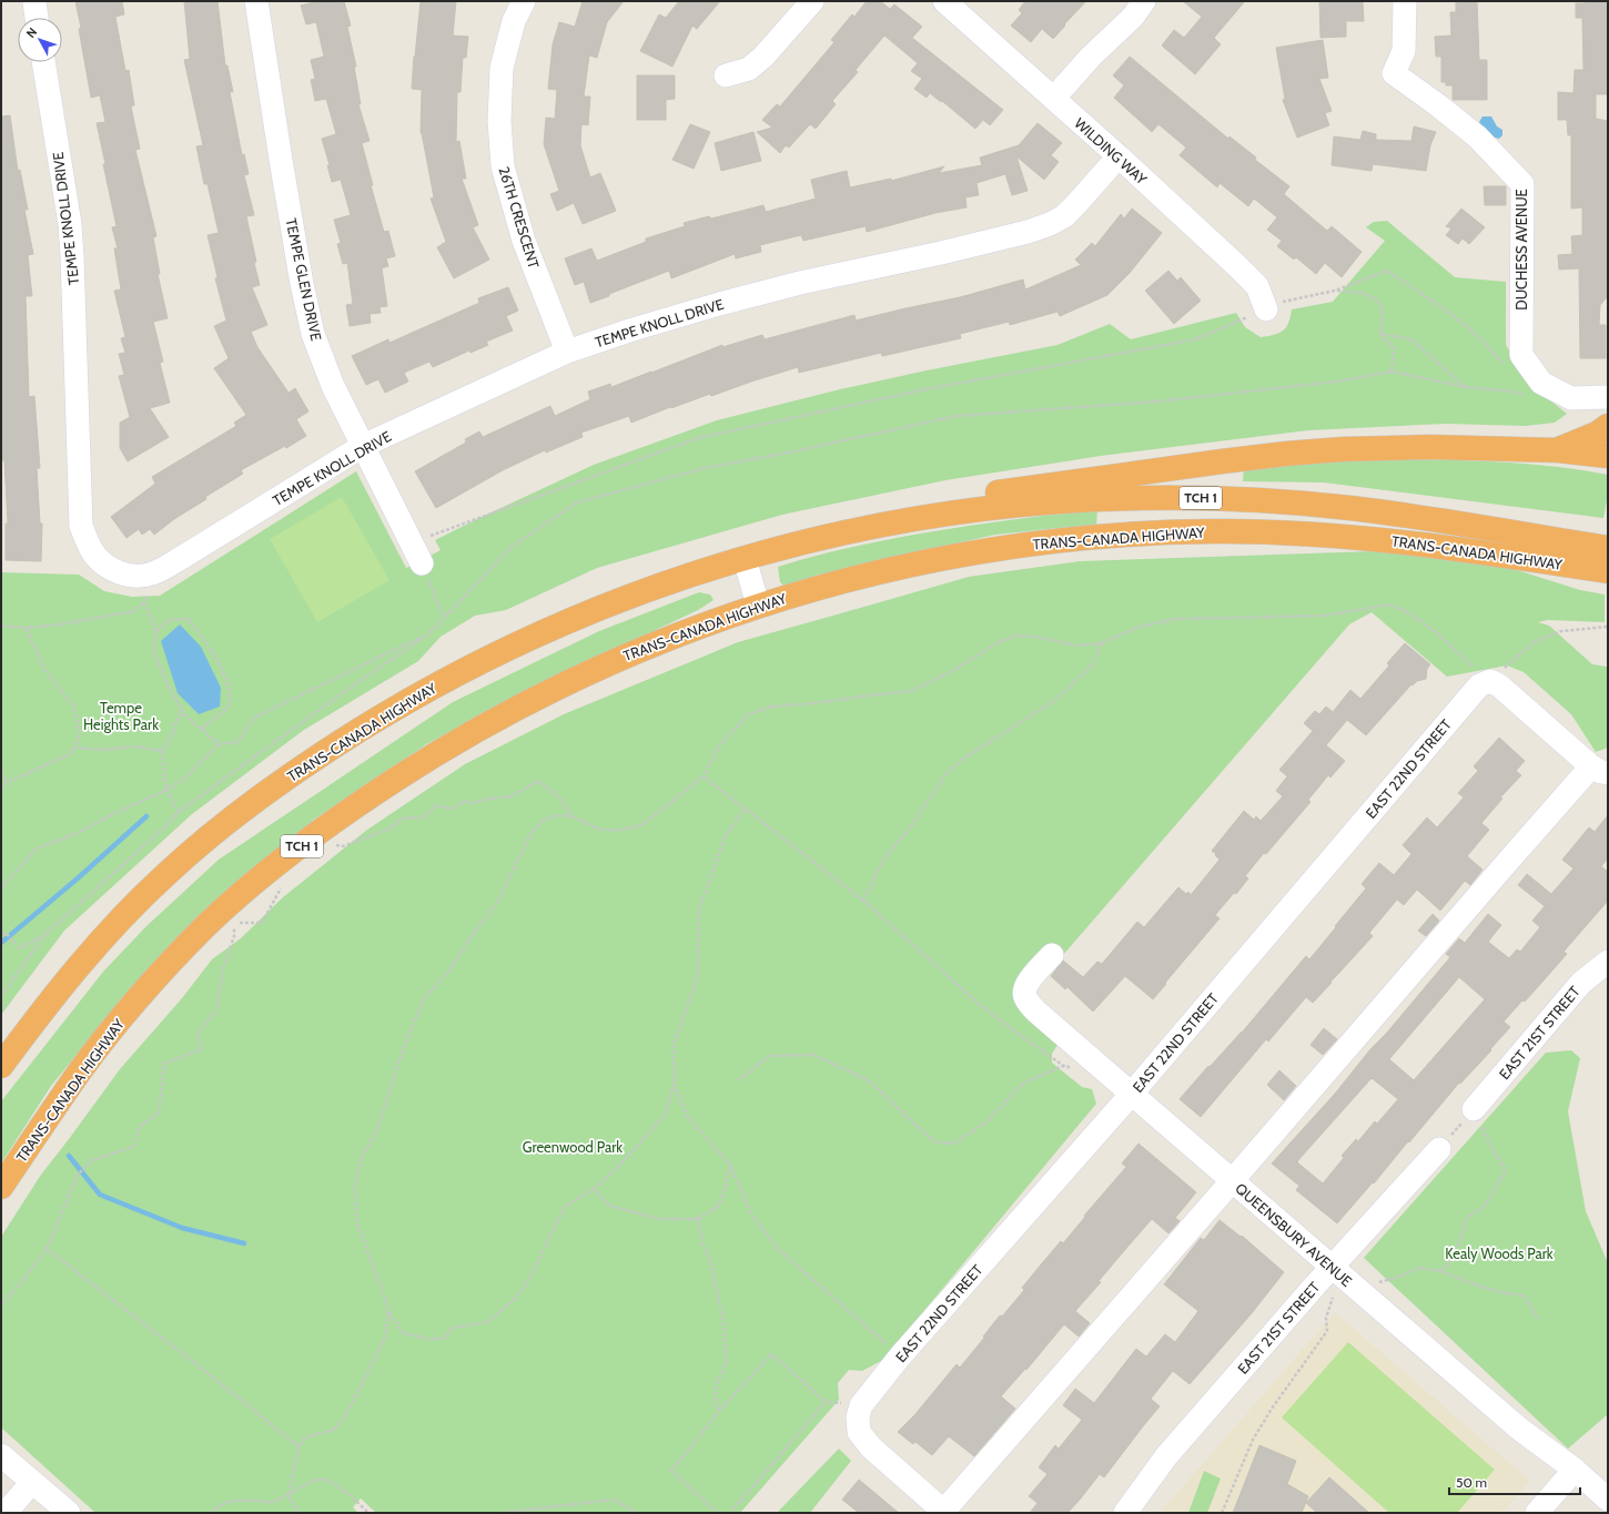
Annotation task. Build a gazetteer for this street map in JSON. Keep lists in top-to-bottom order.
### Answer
{
  "streets": {
    "highway": ["TCH 1", "TRANS-CANADA HIGHWAY"],
    "street": [
      "WILDING WAY",
      "26TH CRESCENT",
      "TEMPE KNOLL DRIVE",
      "DUCHESS AVENUE",
      "TEMPE GLEN DRIVE",
      "EAST 22ND STREET",
      "EAST 21ST STREET",
      "QUEENSBURY AVENUE"
    ]
  },
  "crossings": [
    ["WILDING WAY", "TEMPE KNOLL DRIVE"],
    ["26TH CRESCENT", "TEMPE KNOLL DRIVE"],
    ["TEMPE KNOLL DRIVE", "TEMPE GLEN DRIVE"],
    ["EAST 22ND STREET", "QUEENSBURY AVENUE"],
    ["EAST 21ST STREET", "QUEENSBURY AVENUE"]
  ],
  "parks": ["Tempe Heights Park", "Greenwood Park", "Kealy Woods Park"],
  "scale_bar": "50 m",
  "north": "top left"
}
